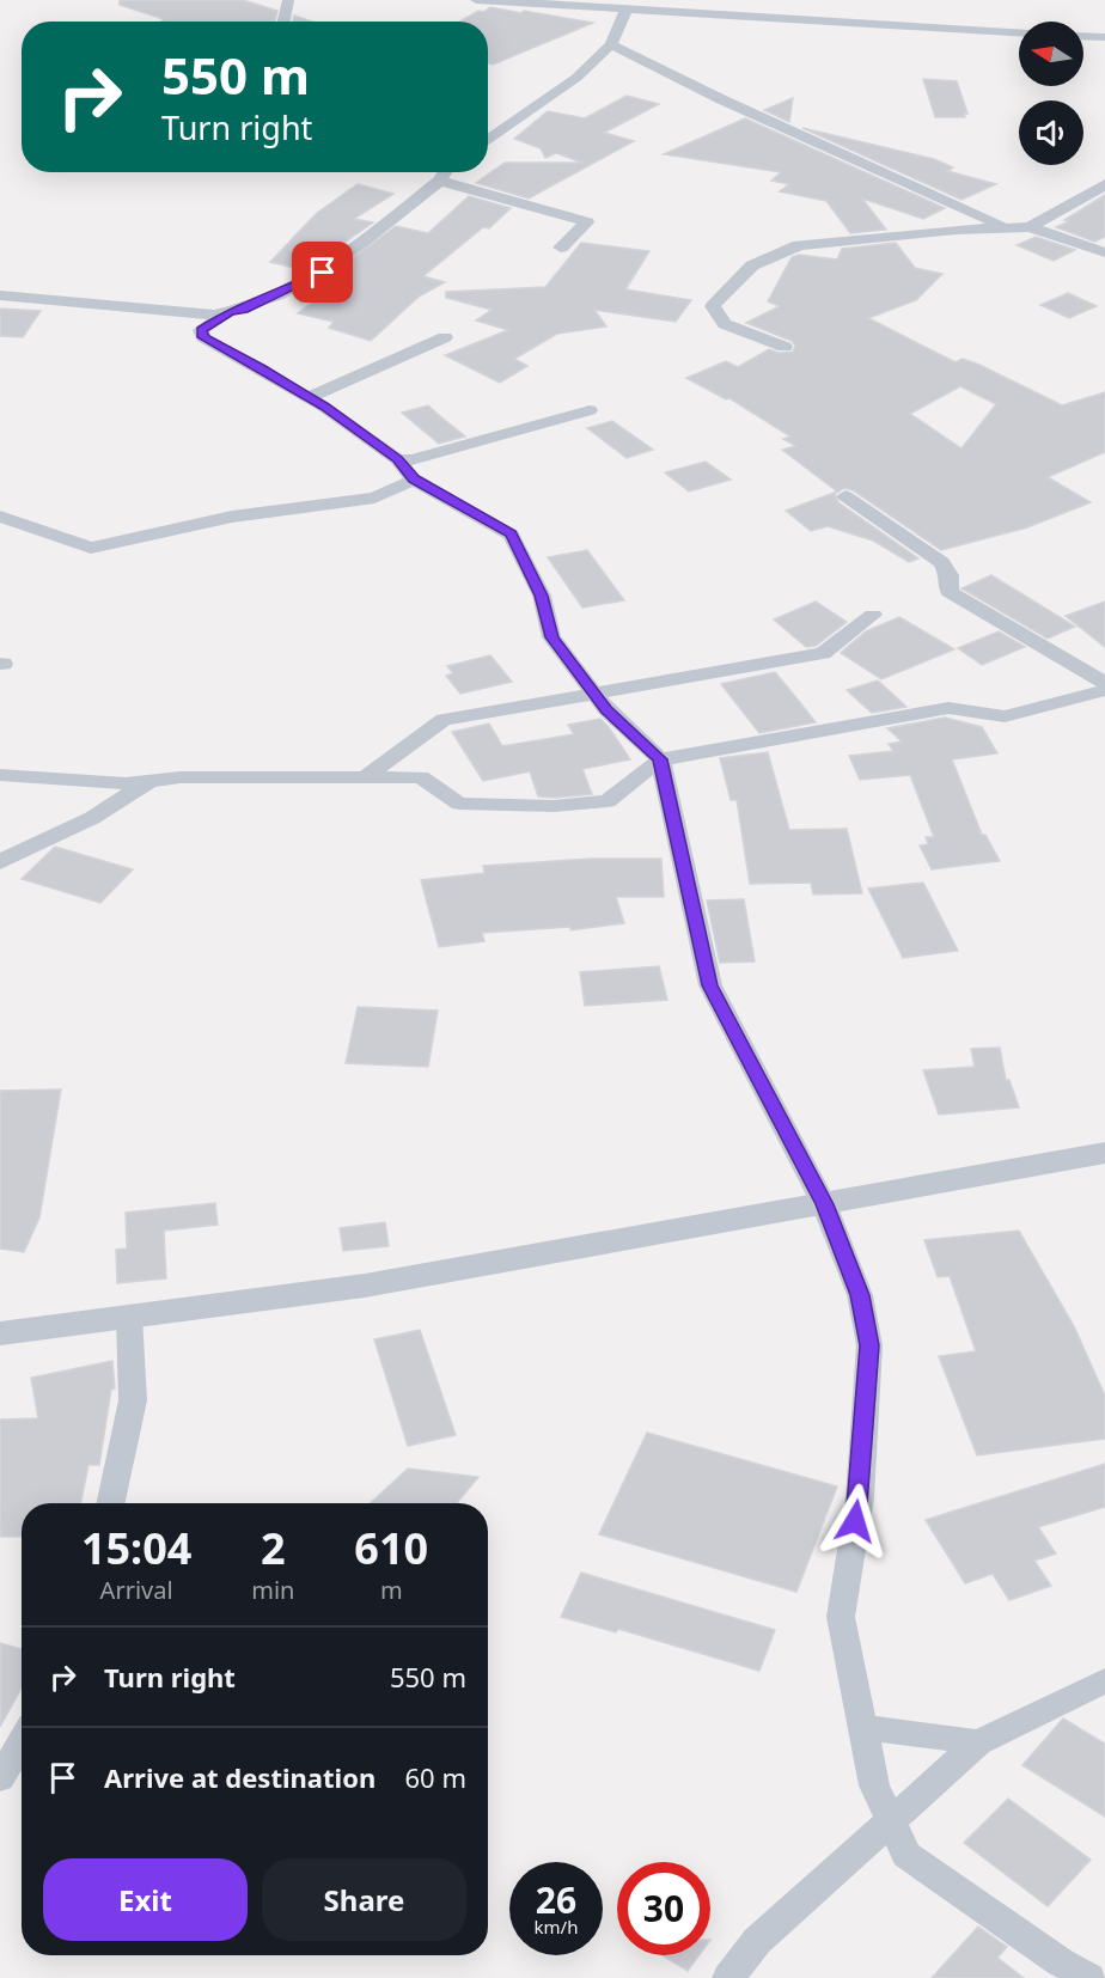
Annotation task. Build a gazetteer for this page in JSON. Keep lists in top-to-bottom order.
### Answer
{
  "north": "left",
  "page": {
    "turn": ["550 m", "Turn right"],
    "eta": [
      "15:04",
      "Arrival",
      "2",
      "min",
      "610",
      "m"
    ],
    "list": [
      {
        "name": "Turn right",
        "value": "550 m"
      },
      {
        "name": "Arrive at destination",
        "value": "60 m"
      }
    ],
    "buttons": ["Exit", "Share"],
    "speed": "26 km/h",
    "limit": "30"
  }
}
